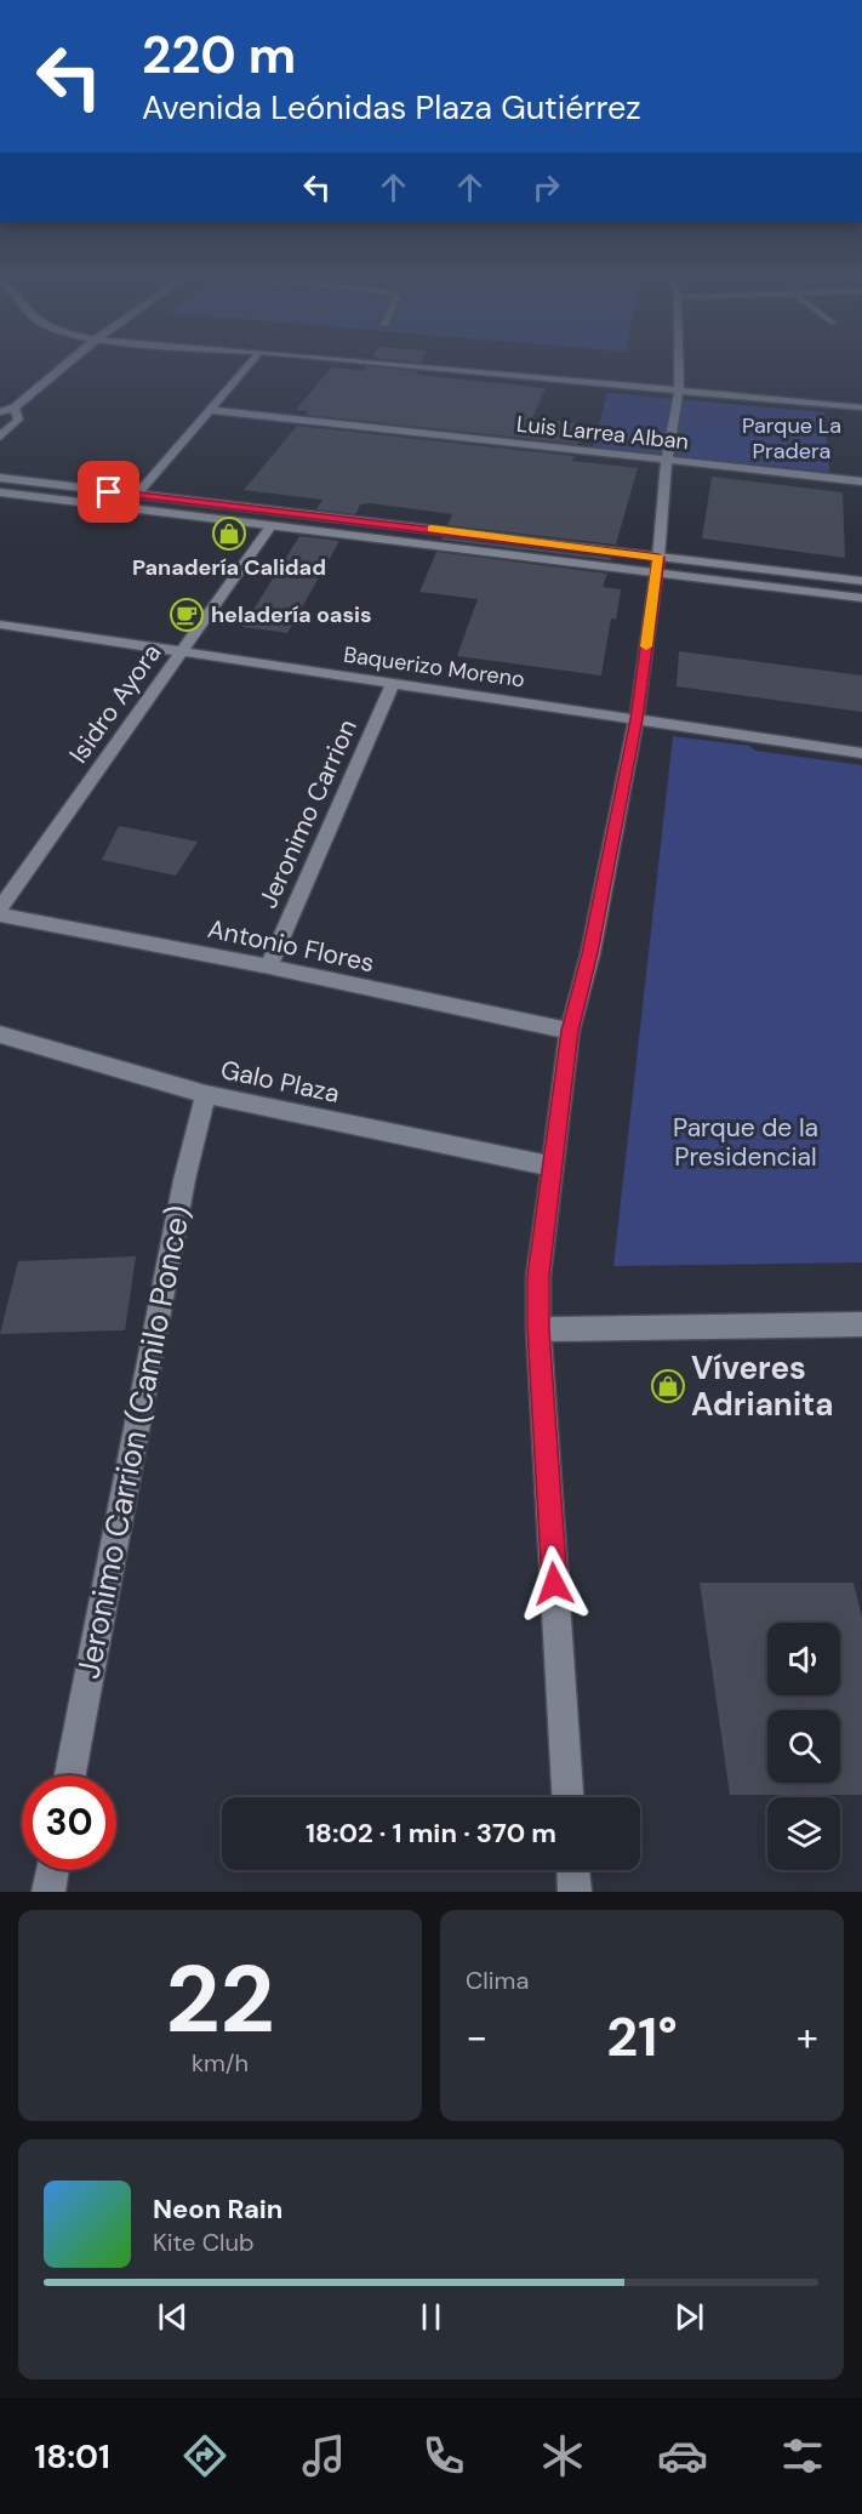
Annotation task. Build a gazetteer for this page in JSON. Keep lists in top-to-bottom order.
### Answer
{
  "streets": {
    "street": [
      "Luis Larrea Alban",
      "Baquerizo Moreno",
      "Isidro Ayora",
      "Jeronimo Carrion",
      "Antonio Flores",
      "Galo Plaza",
      "Jeronimo Carrion (Camilo Ponce)"
    ]
  },
  "crossings": [
    ["Baquerizo Moreno", "Isidro Ayora"],
    ["Baquerizo Moreno", "Jeronimo Carrion"],
    ["Jeronimo Carrion", "Antonio Flores"],
    ["Galo Plaza", "Jeronimo Carrion (Camilo Ponce)"]
  ],
  "parks": ["Parque La Pradera", "Parque de la Presidencial"],
  "places": {
    "shop": ["Panadería Calidad", "Víveres Adrianita"],
    "cafe": ["heladería oasis"]
  },
  "page": {
    "turn": ["220 m", "Avenida Leónidas Plaza Gutiérrez"],
    "limit": "30",
    "trip": "18:02 · 1 min · 370 m",
    "tile": [
      ["22", "km/h"],
      "Clima"
    ],
    "heat": ["−", "21°", "+"],
    "song": ["Neon Rain", "Kite Club"],
    "tabs": "18:01"
  }
}
